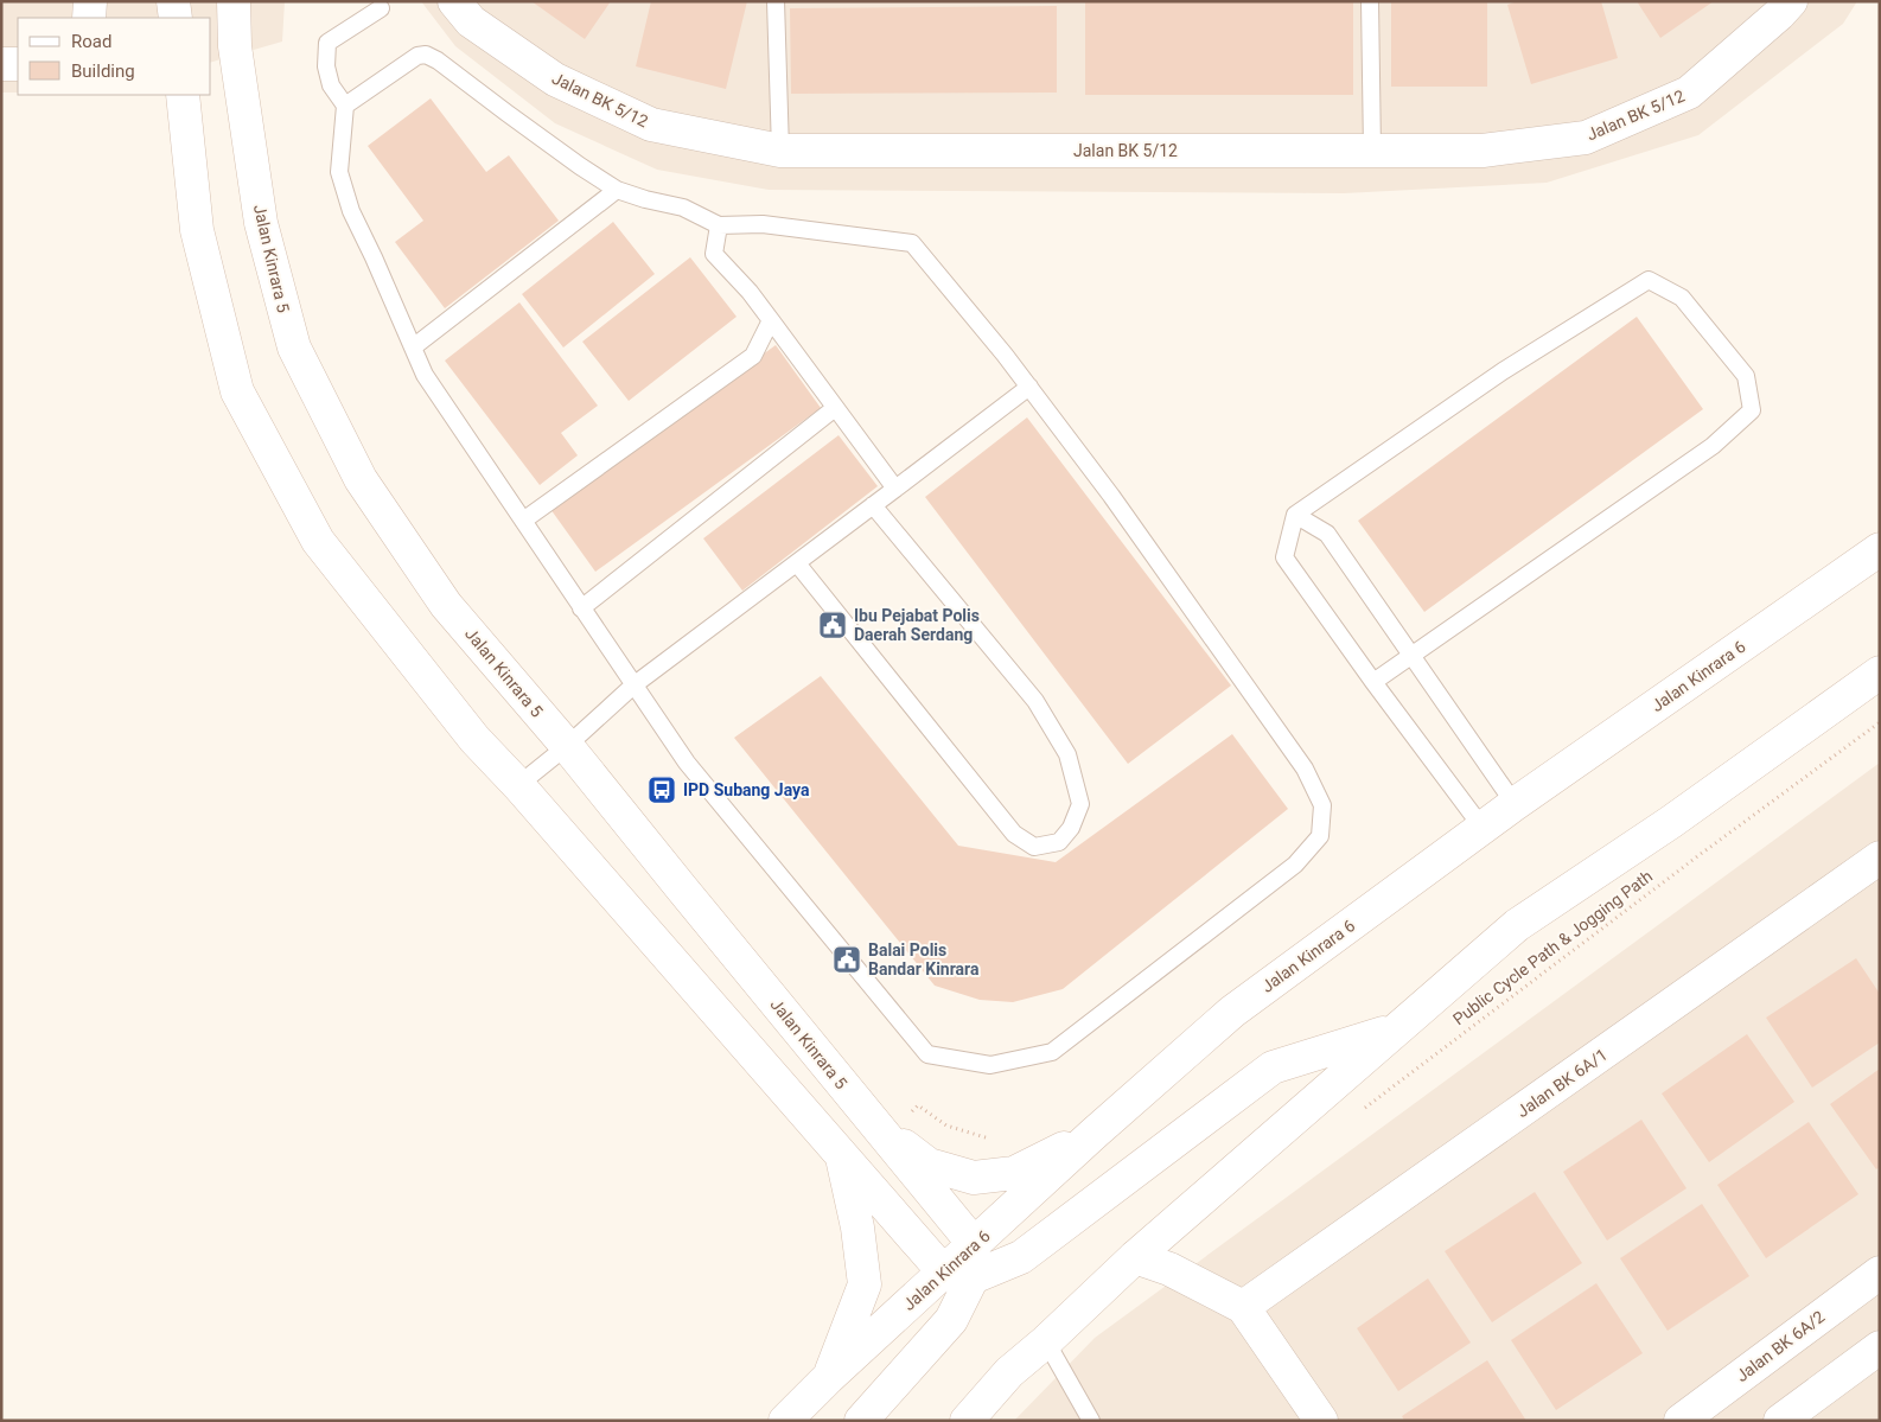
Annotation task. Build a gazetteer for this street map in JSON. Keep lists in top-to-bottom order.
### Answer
{
  "streets": {
    "main road": [
      "Jalan BK 5/12",
      "Jalan Kinrara 5",
      "Jalan Kinrara 6",
      "Jalan BK 6A/1",
      "Jalan BK 6A/2"
    ],
    "path": ["Public Cycle Path & Jogging Path"]
  },
  "crossings": [
    ["Jalan Kinrara 5", "Jalan Kinrara 6"]
  ],
  "places": {
    "public building": ["Ibu Pejabat Polis Daerah Serdang", "Balai Polis Bandar Kinrara"],
    "bus stop": ["IPD Subang Jaya"]
  },
  "legend": ["Road", "Building"]
}
